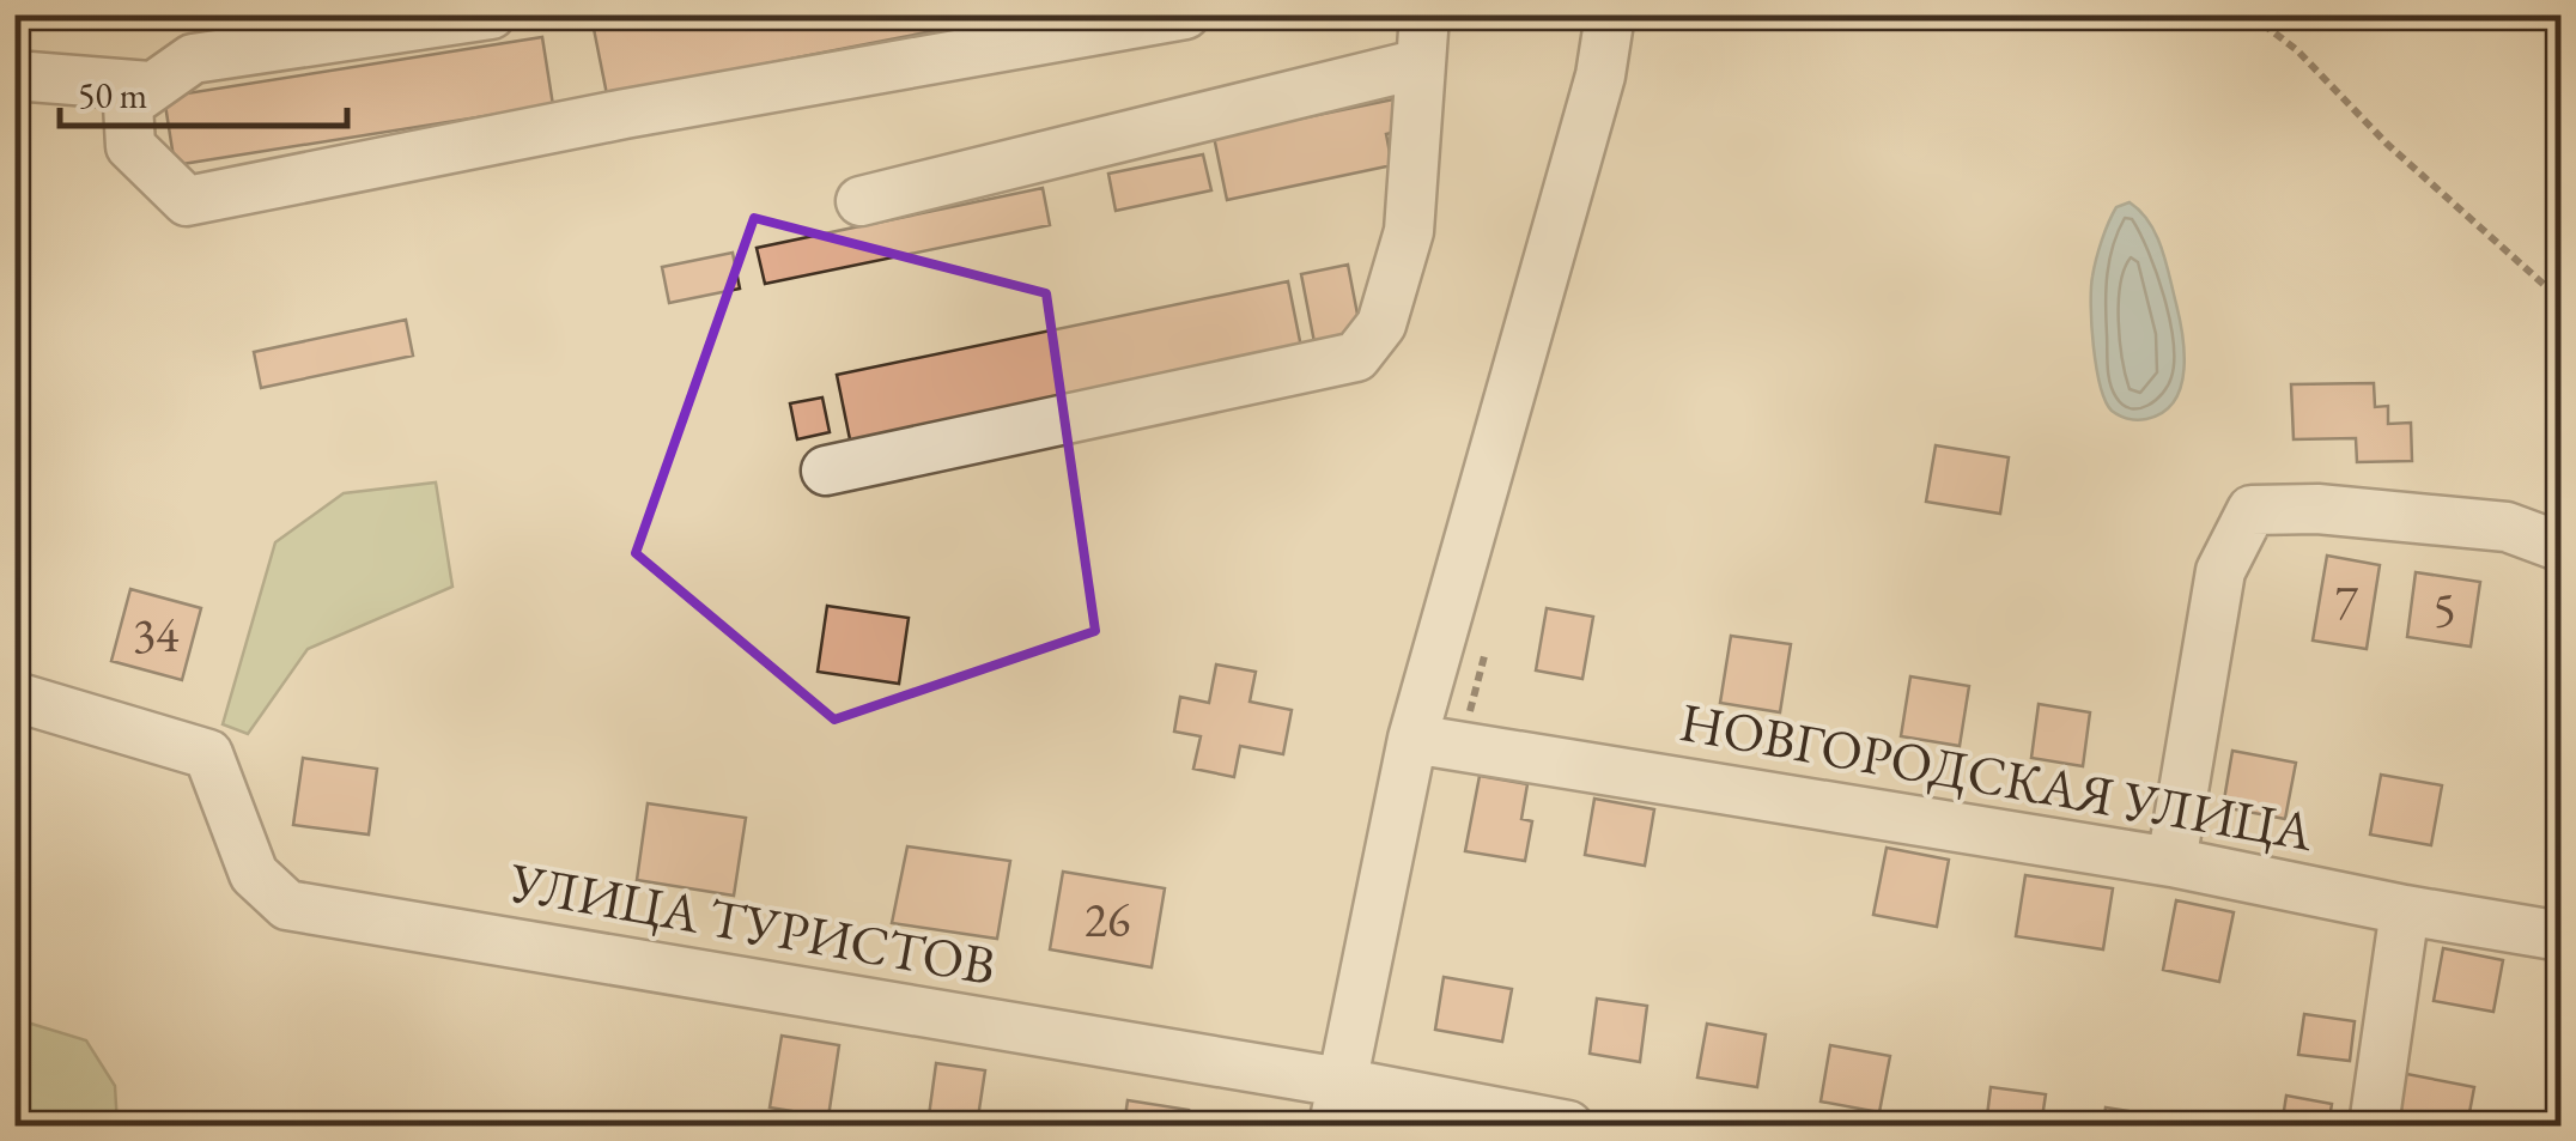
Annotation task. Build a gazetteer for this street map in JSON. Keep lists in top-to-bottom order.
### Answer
{
  "streets": {
    "street": ["НОВГОРОДСКАЯ УЛИЦА", "УЛИЦА ТУРИСТОВ"]
  },
  "house_numbers": [
    "7",
    "5",
    "34",
    "26"
  ],
  "scale_bar": "50 m"
}
